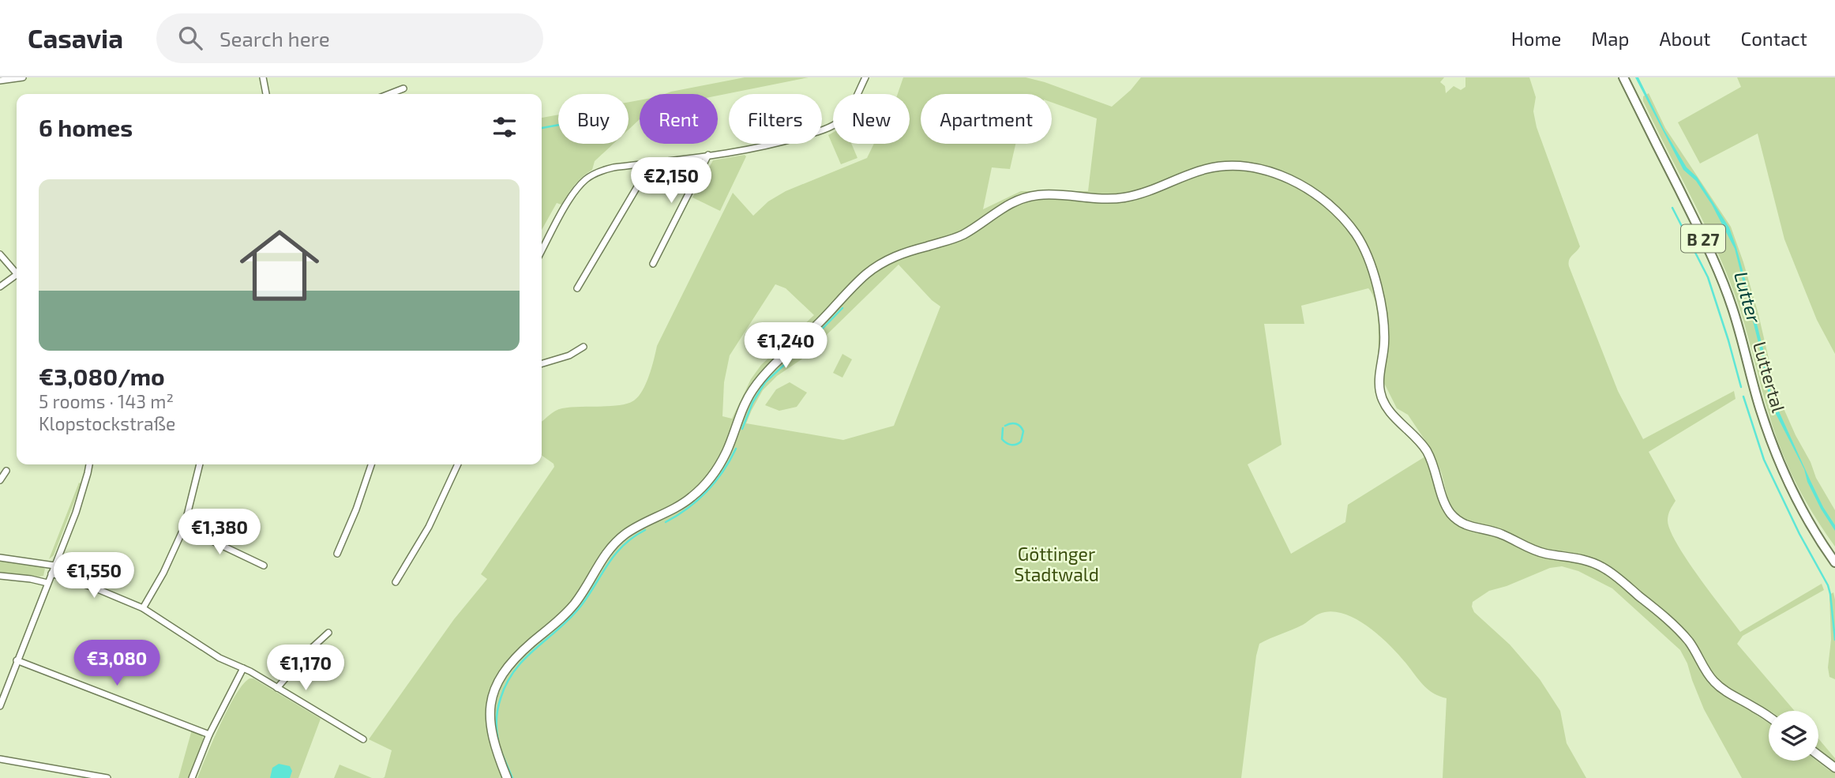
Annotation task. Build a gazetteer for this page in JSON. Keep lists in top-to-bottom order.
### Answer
{
  "streets": {
    "main road": ["B 27", "Luttertal"]
  },
  "water": ["Lutter"],
  "parks": ["Göttinger Stadtwald"],
  "page": {
    "header": "Casavia",
    "search": "Search here",
    "nav": [
      "Home",
      "Map",
      "About",
      "Contact"
    ],
    "chip": [
      "Buy",
      "Rent",
      "Filters",
      "New",
      "Apartment"
    ],
    "heading": "6 homes",
    "price": [
      "€2,150",
      "€1,240",
      "€1,380",
      "€1,550",
      "€3,080",
      "€1,170"
    ],
    "list": [
      {
        "name": "€3,080/mo",
        "note": "5 rooms · 143 m² · Klopstockstraße"
      }
    ]
  }
}
